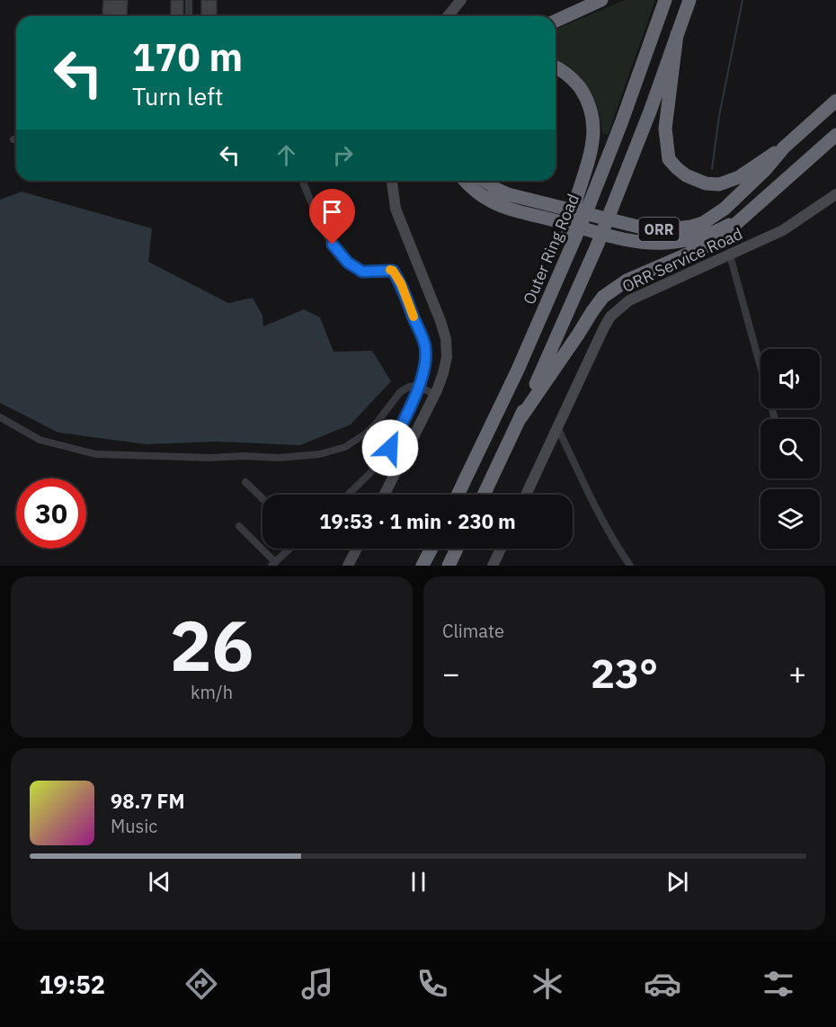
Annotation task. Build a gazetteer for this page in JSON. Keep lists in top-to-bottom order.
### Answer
{
  "streets": {
    "highway": ["ORR", "Outer Ring Road"],
    "main road": ["ORR Service Road"]
  },
  "page": {
    "turn": ["170 m", "Turn left"],
    "limit": "30",
    "trip": "19:53 · 1 min · 230 m",
    "tile": [
      ["26", "km/h"],
      "Climate"
    ],
    "heat": ["−", "23°", "+"],
    "song": ["98.7 FM", "Music"],
    "tabs": "19:52"
  }
}
